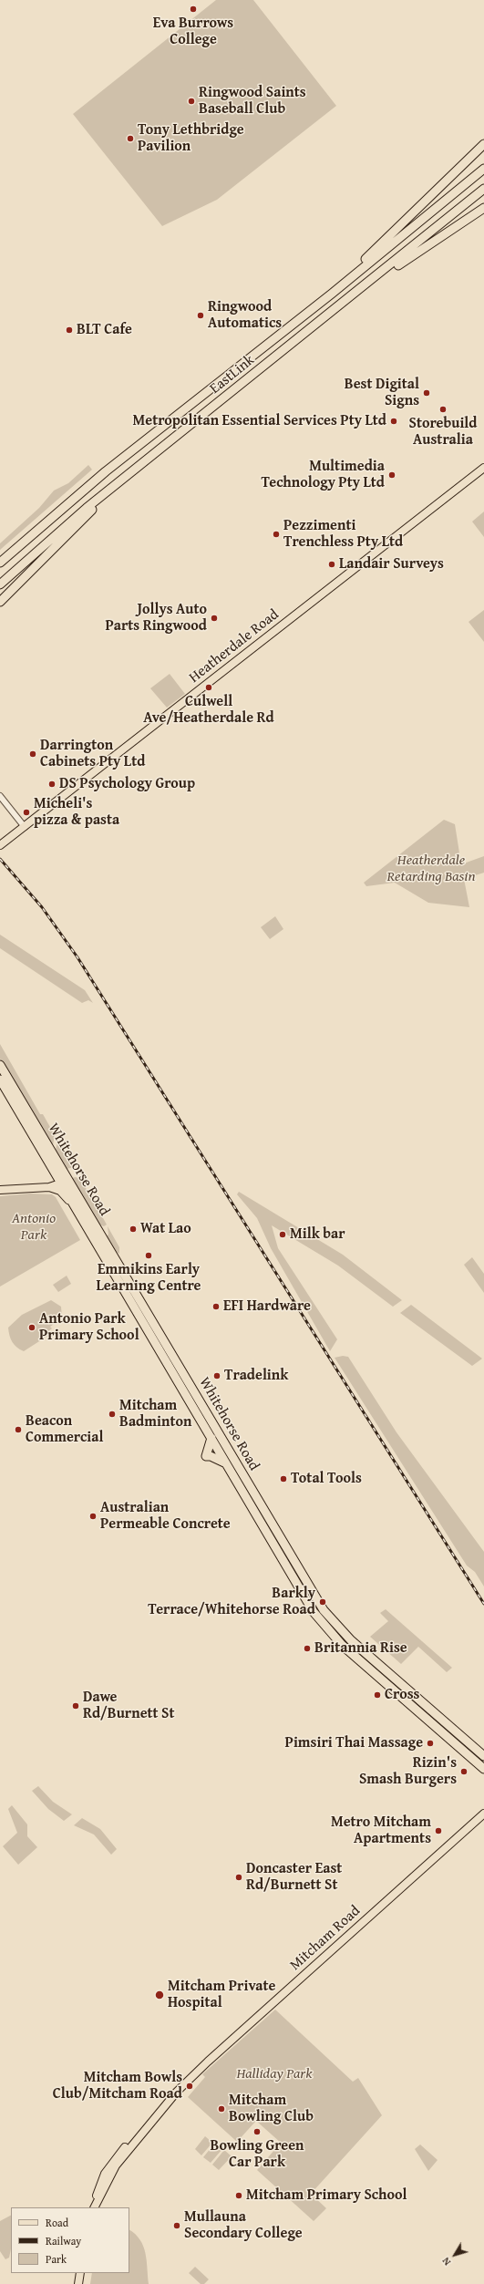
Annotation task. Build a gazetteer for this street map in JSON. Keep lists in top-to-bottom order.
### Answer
{
  "streets": {
    "highway": ["EastLink", "Whitehorse Road"],
    "main road": ["Heatherdale Road", "Mitcham Road"]
  },
  "parks": ["Heatherdale Retarding Basin", "Antonio Park", "Halliday Park"],
  "places": [
    "Eva Burrows College",
    "Ringwood Saints Baseball Club",
    "Tony Lethbridge Pavilion",
    "Ringwood Automatics",
    "BLT Cafe",
    "Best Digital Signs",
    "Storebuild Australia",
    "Metropolitan Essential Services Pty Ltd",
    "Multimedia Technology Pty Ltd",
    "Pezzimenti Trenchless Pty Ltd",
    "Landair Surveys",
    "Jollys Auto Parts Ringwood",
    "Culwell Ave/Heatherdale Rd",
    "Darrington Cabinets Pty Ltd",
    "DS Psychology Group",
    "Micheli's pizza & pasta",
    "Wat Lao",
    "Milk bar",
    "Emmikins Early Learning Centre",
    "EFI Hardware",
    "Antonio Park Primary School",
    "Tradelink",
    "Mitcham Badminton",
    "Beacon Commercial",
    "Total Tools",
    "Australian Permeable Concrete",
    "Barkly Terrace/Whitehorse Road",
    "Britannia Rise",
    "Cross",
    "Dawe Rd/Burnett St",
    "Pimsiri Thai Massage",
    "Rizin's Smash Burgers",
    "Metro Mitcham Apartments",
    "Doncaster East Rd/Burnett St",
    "Mitcham Private Hospital",
    "Mitcham Bowls Club/Mitcham Road",
    "Mitcham Bowling Club",
    "Bowling Green Car Park",
    "Mitcham Primary School",
    "Mullauna Secondary College"
  ],
  "legend": ["Road", "Railway", "Park"],
  "north": "bottom left"
}
